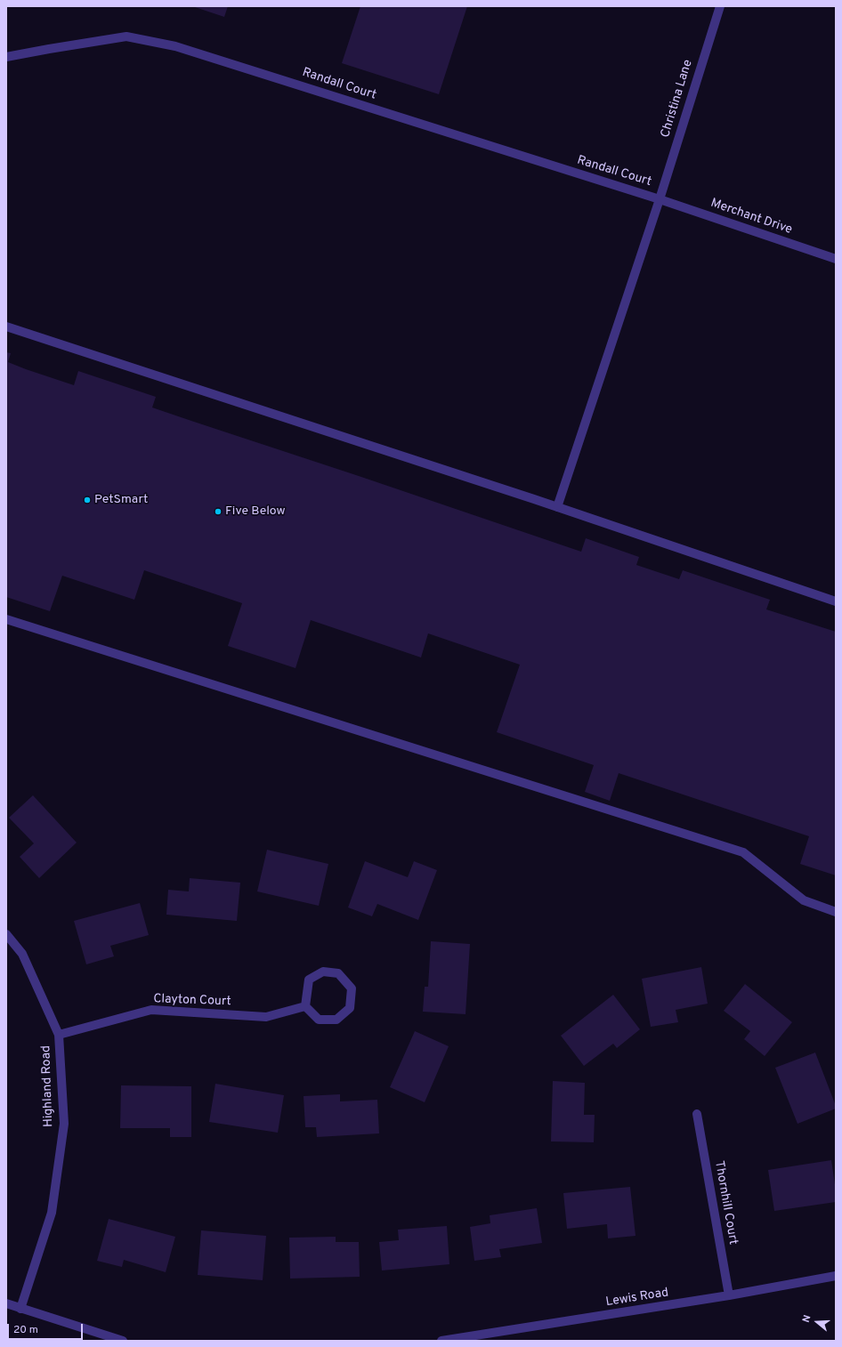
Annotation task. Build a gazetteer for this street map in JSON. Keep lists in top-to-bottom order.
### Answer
{
  "streets": {
    "street": [
      "Randall Court",
      "Christina Lane",
      "Merchant Drive",
      "Clayton Court",
      "Highland Road",
      "Thornhill Court",
      "Lewis Road"
    ]
  },
  "crossings": [
    ["Randall Court", "Christina Lane"],
    ["Randall Court", "Merchant Drive"],
    ["Christina Lane", "Merchant Drive"],
    ["Clayton Court", "Highland Road"],
    ["Thornhill Court", "Lewis Road"]
  ],
  "places": ["PetSmart", "Five Below"],
  "scale_bar": "20 m",
  "north": "left"
}
